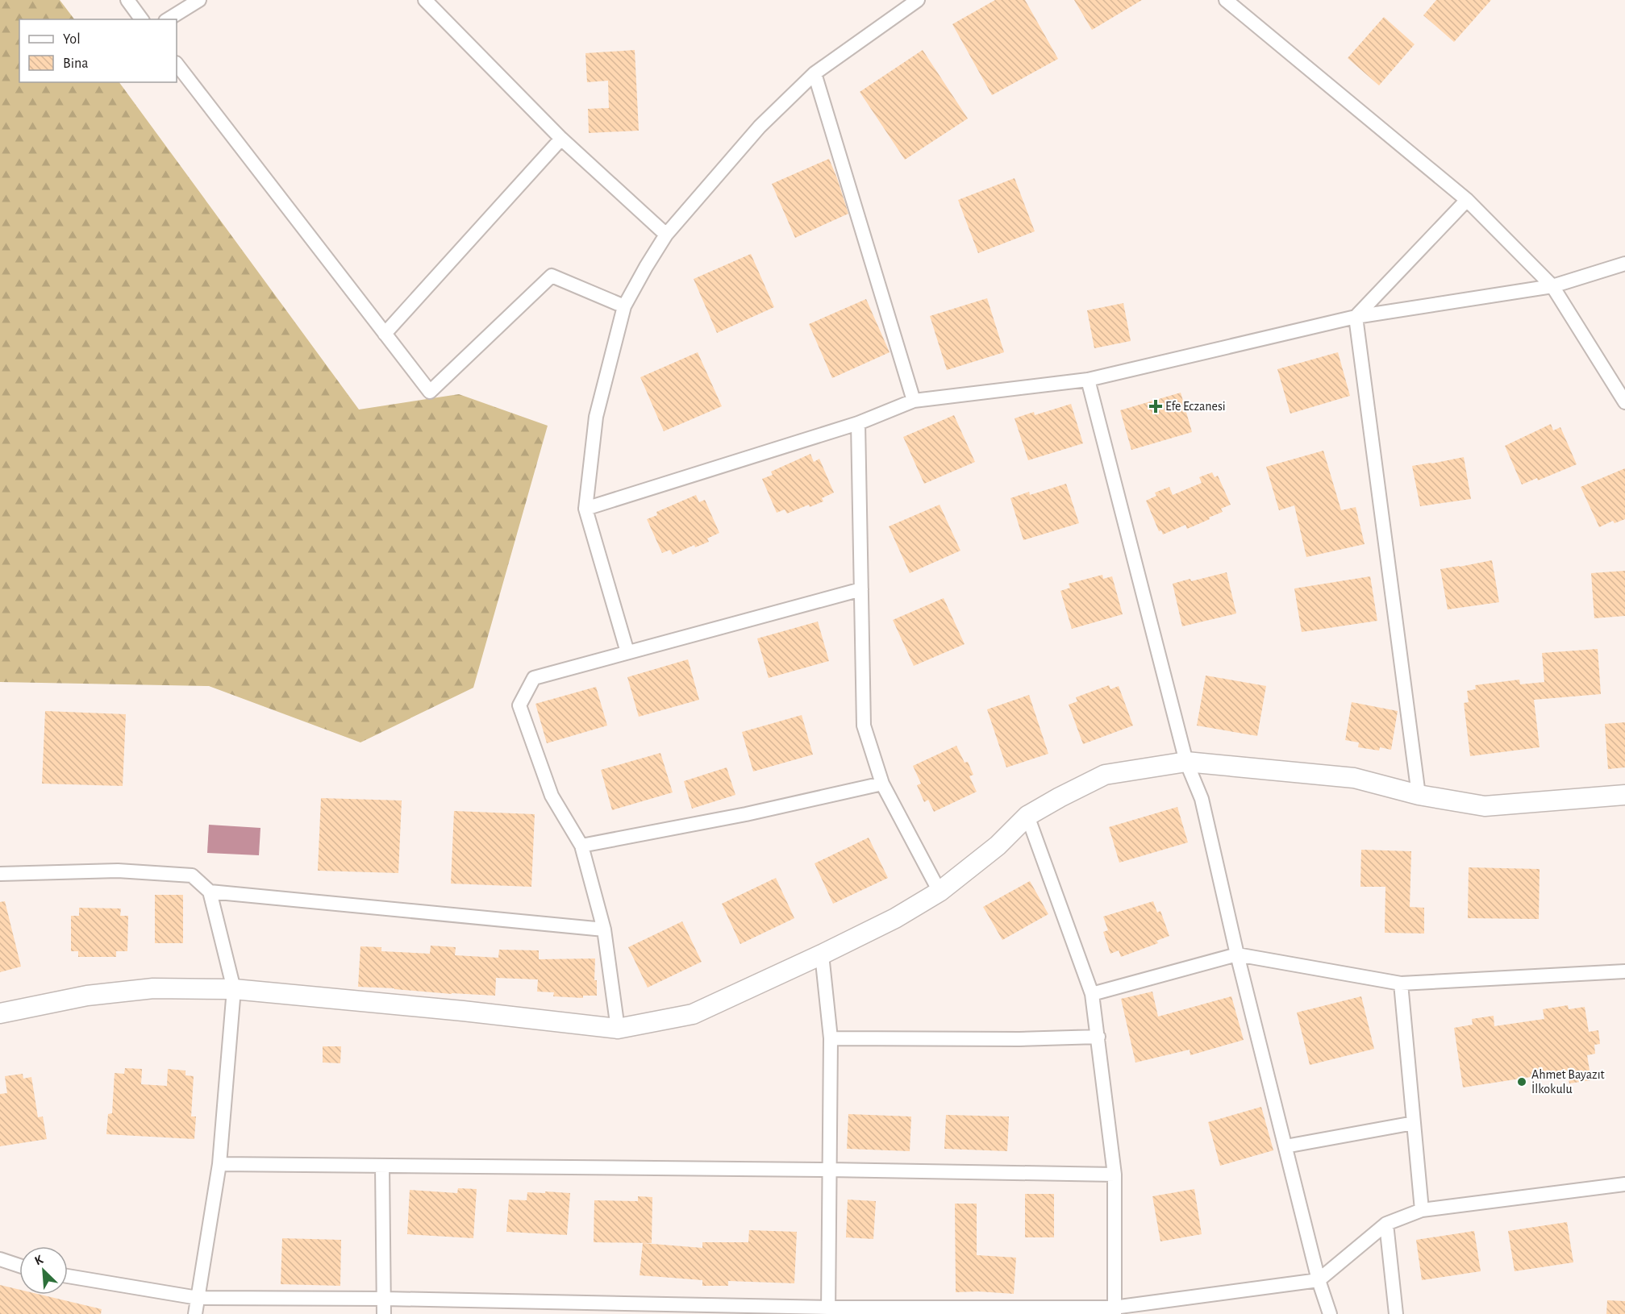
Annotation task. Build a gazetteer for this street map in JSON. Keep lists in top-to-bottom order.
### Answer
{
  "places": {
    "health": ["Efe Eczanesi"],
    "other": ["Ahmet Bayazıt İlkokulu"]
  },
  "legend": ["Yol", "Bina"],
  "north": "top left"
}
